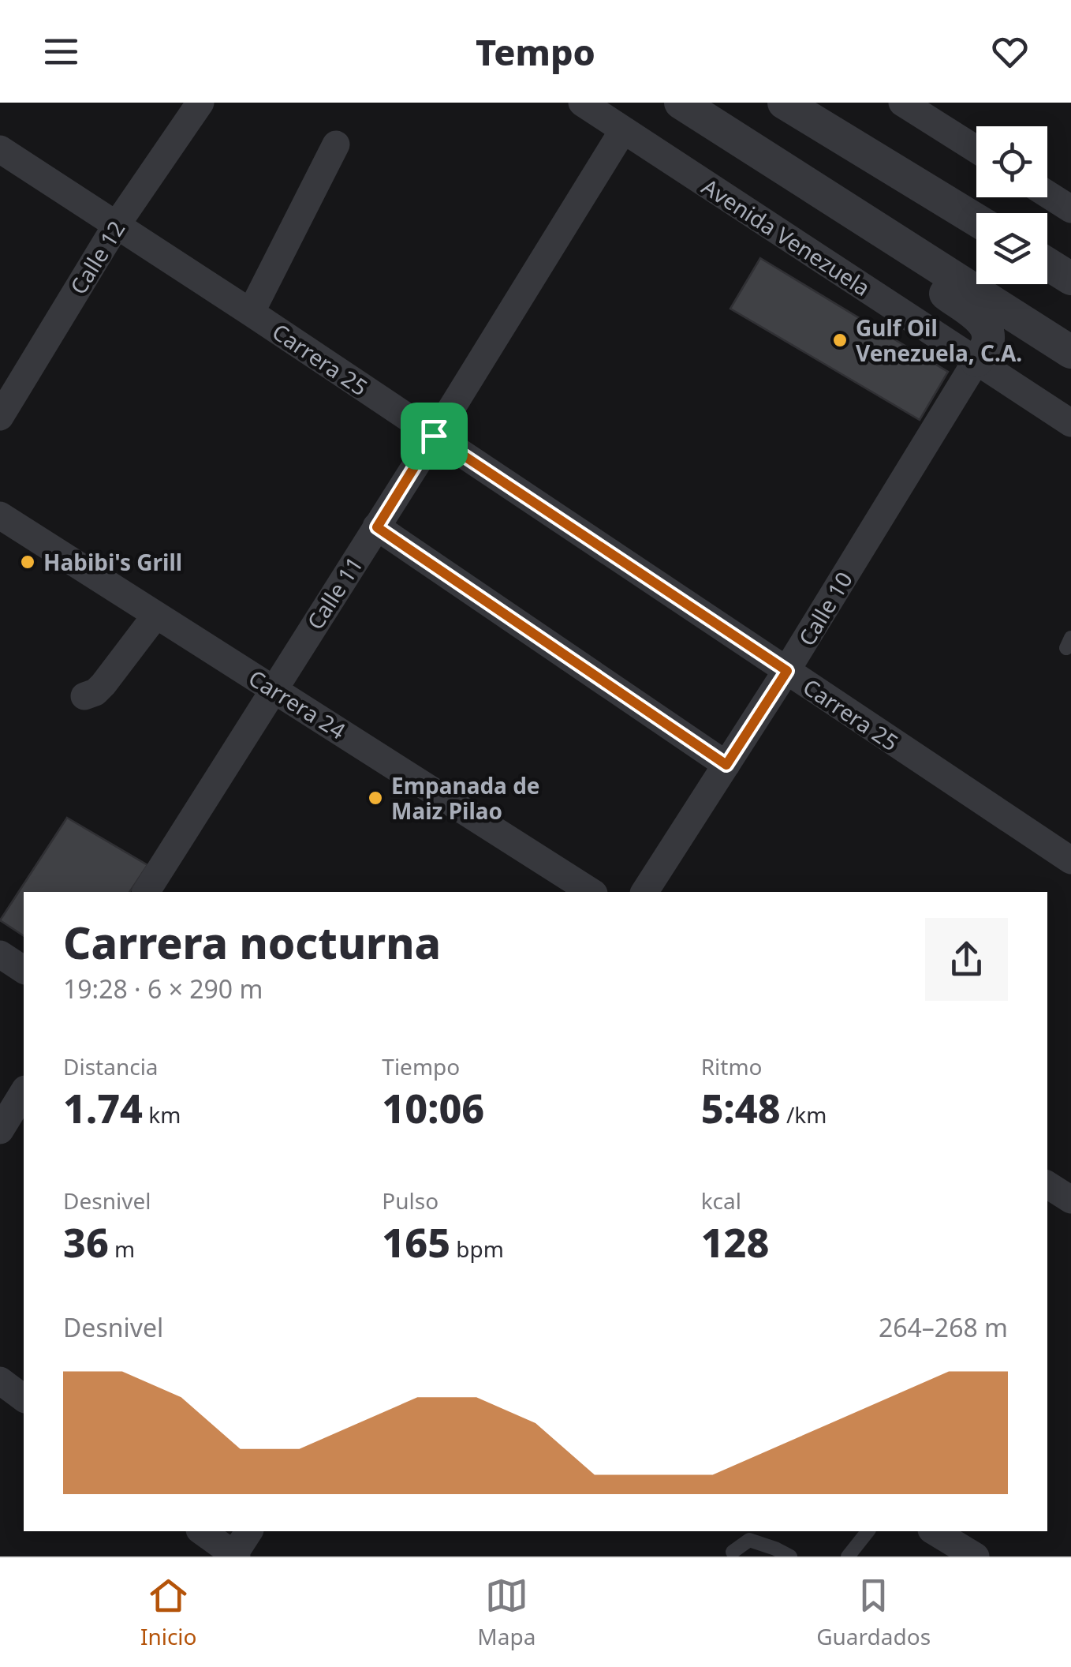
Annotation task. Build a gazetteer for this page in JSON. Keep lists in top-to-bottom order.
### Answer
{
  "streets": {
    "street": [
      "Avenida Venezuela",
      "Calle 12",
      "Carrera 25",
      "Calle 11",
      "Calle 10",
      "Carrera 24"
    ]
  },
  "crossings": [
    ["Avenida Venezuela", "Calle 11"],
    ["Avenida Venezuela", "Calle 10"],
    ["Calle 12", "Carrera 25"],
    ["Carrera 25", "Calle 11"],
    ["Carrera 25", "Calle 10"],
    ["Calle 11", "Carrera 24"]
  ],
  "places": ["Gulf Oil Venezuela, C.A.", "Habibi's Grill", "Empanada de Maiz Pilao"],
  "page": {
    "header": "Tempo",
    "heading": ["Carrera nocturna", "19:28 · 6 × 290 m"],
    "stats": [
      ["Distancia", "1.74 km"],
      ["Tiempo", "10:06"],
      ["Ritmo", "5:48 /km"],
      ["Desnivel", "36 m"],
      ["Pulso", "165 bpm"],
      ["kcal", "128"]
    ],
    "chart": ["Desnivel", "264–268 m"],
    "tabs": ["Inicio", "Mapa", "Guardados"]
  }
}
